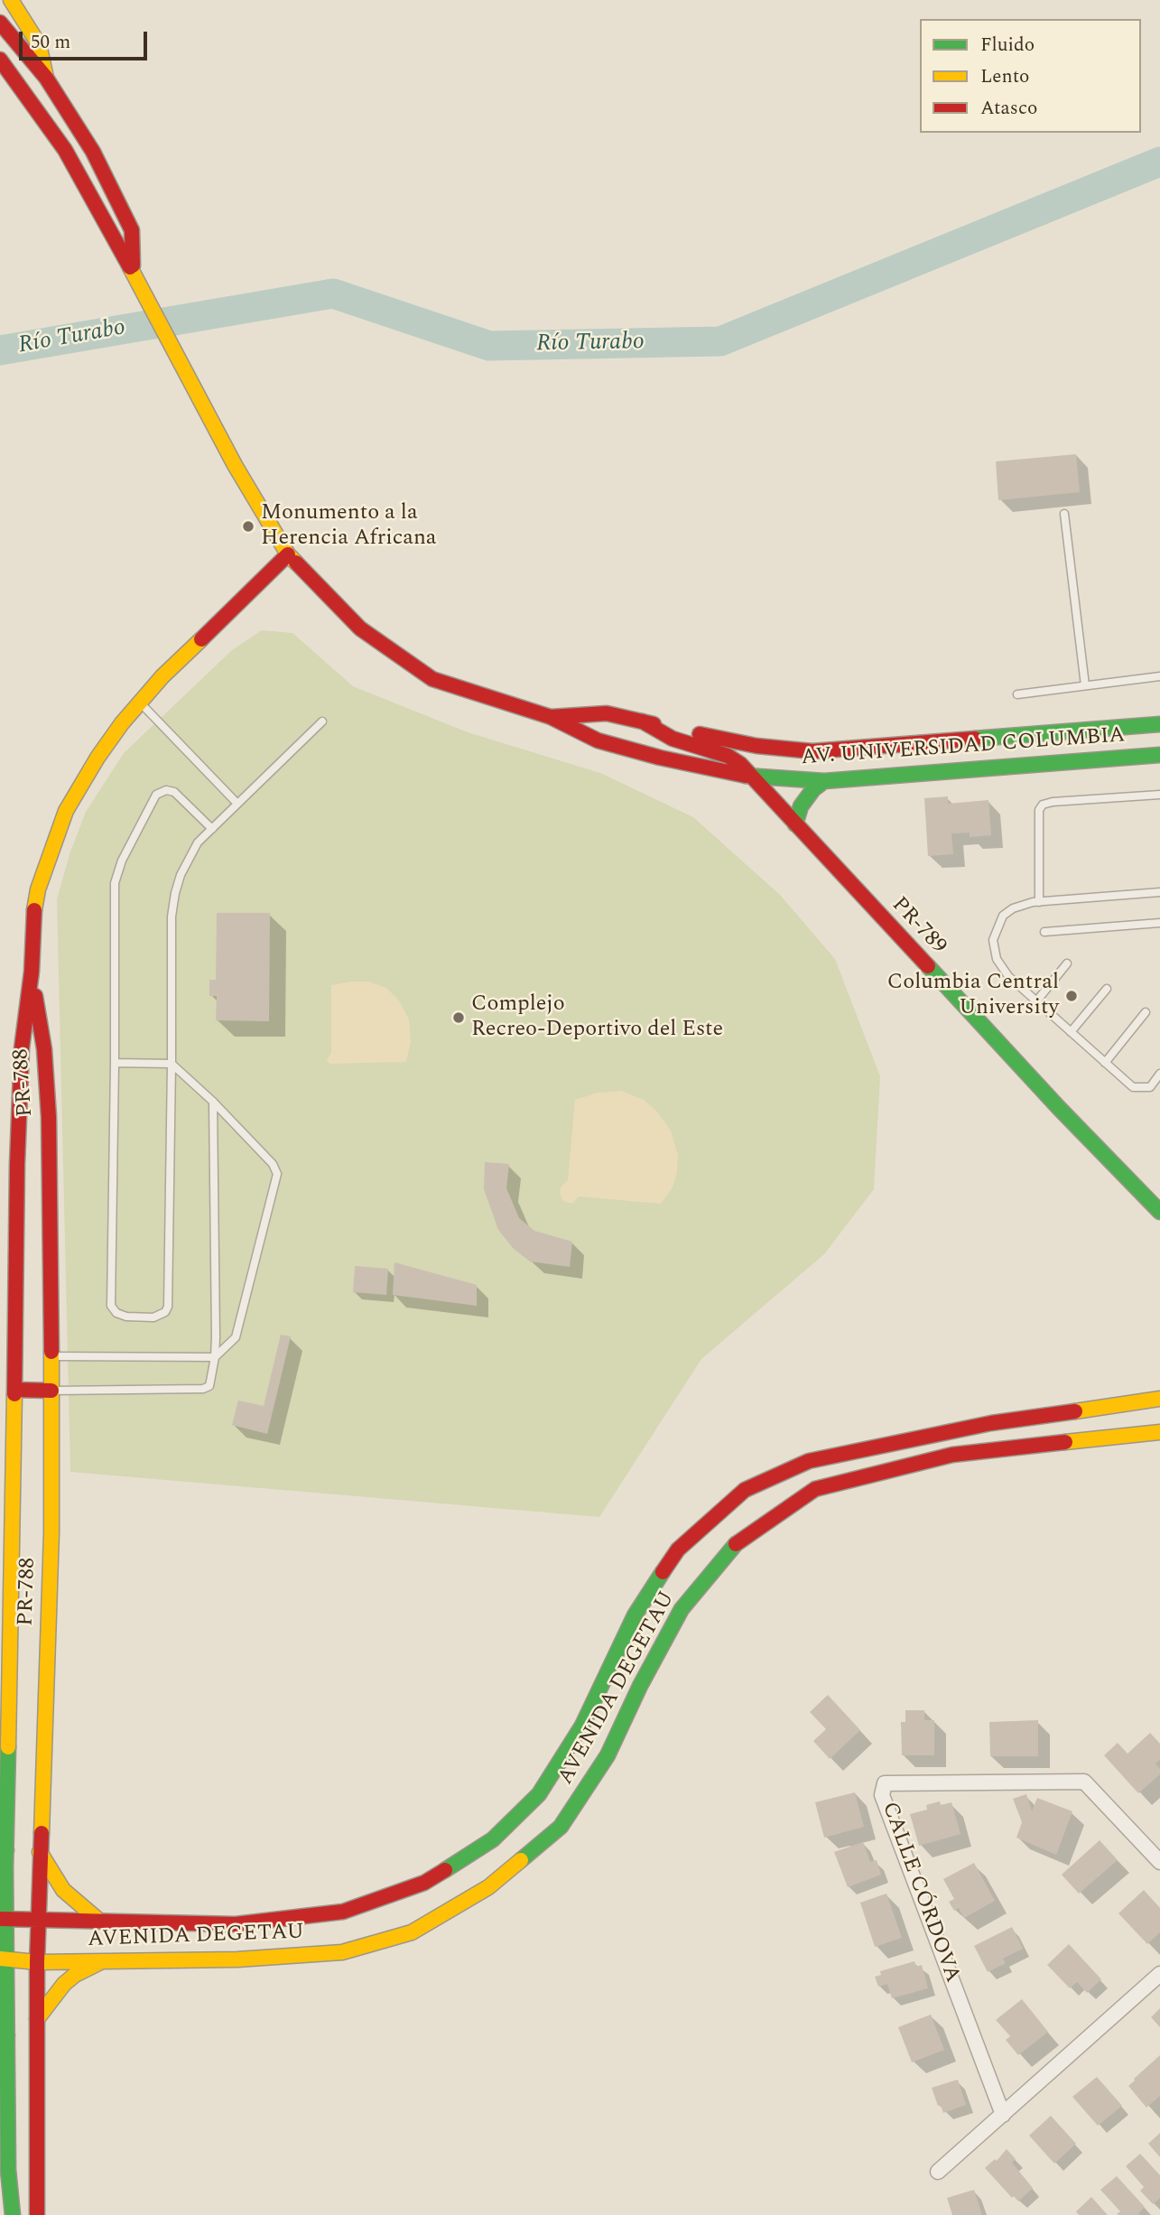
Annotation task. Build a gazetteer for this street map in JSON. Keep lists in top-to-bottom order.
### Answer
{
  "streets": {
    "main road": [
      "AV. UNIVERSIDAD COLUMBIA",
      "PR-789",
      "PR-788",
      "AVENIDA DEGETAU"
    ],
    "street": ["CALLE CÓRDOVA"]
  },
  "crossings": [
    ["AV. UNIVERSIDAD COLUMBIA", "PR-789"],
    ["AV. UNIVERSIDAD COLUMBIA", "PR-788"],
    ["PR-788", "AVENIDA DEGETAU"]
  ],
  "water": ["Río Turabo"],
  "places": ["Monumento a la Herencia Africana", "Columbia Central University", "Complejo Recreo-Deportivo del Este"],
  "legend": ["Fluido", "Lento", "Atasco"],
  "scale_bar": "50 m"
}
